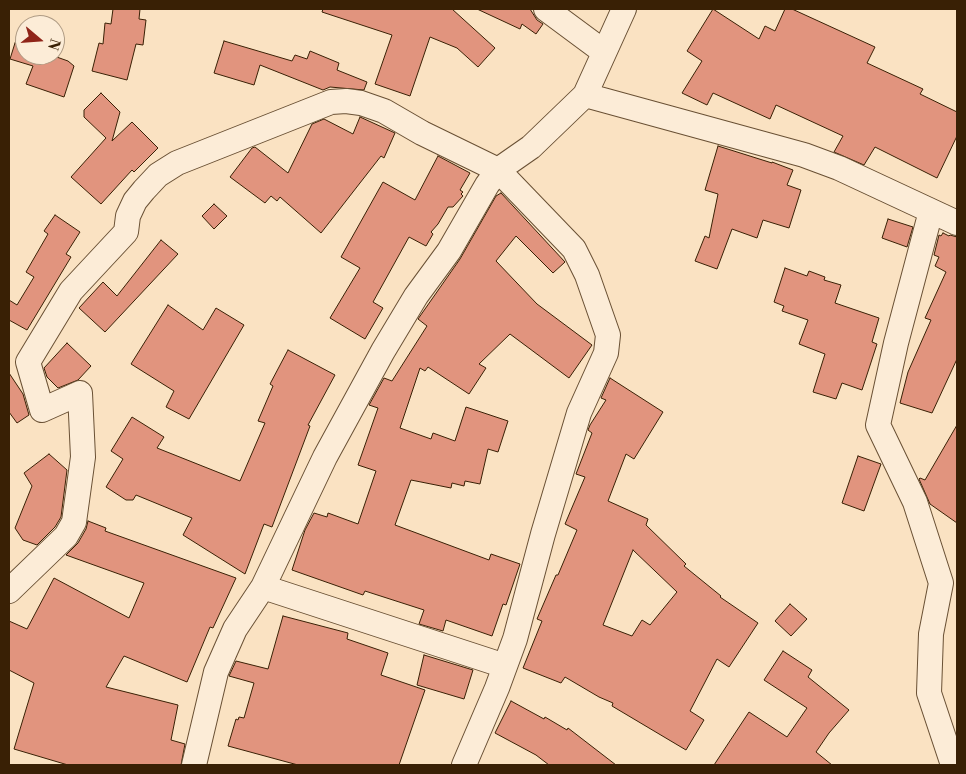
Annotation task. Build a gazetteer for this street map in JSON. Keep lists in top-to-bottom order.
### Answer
{
  "north": "right"
}
